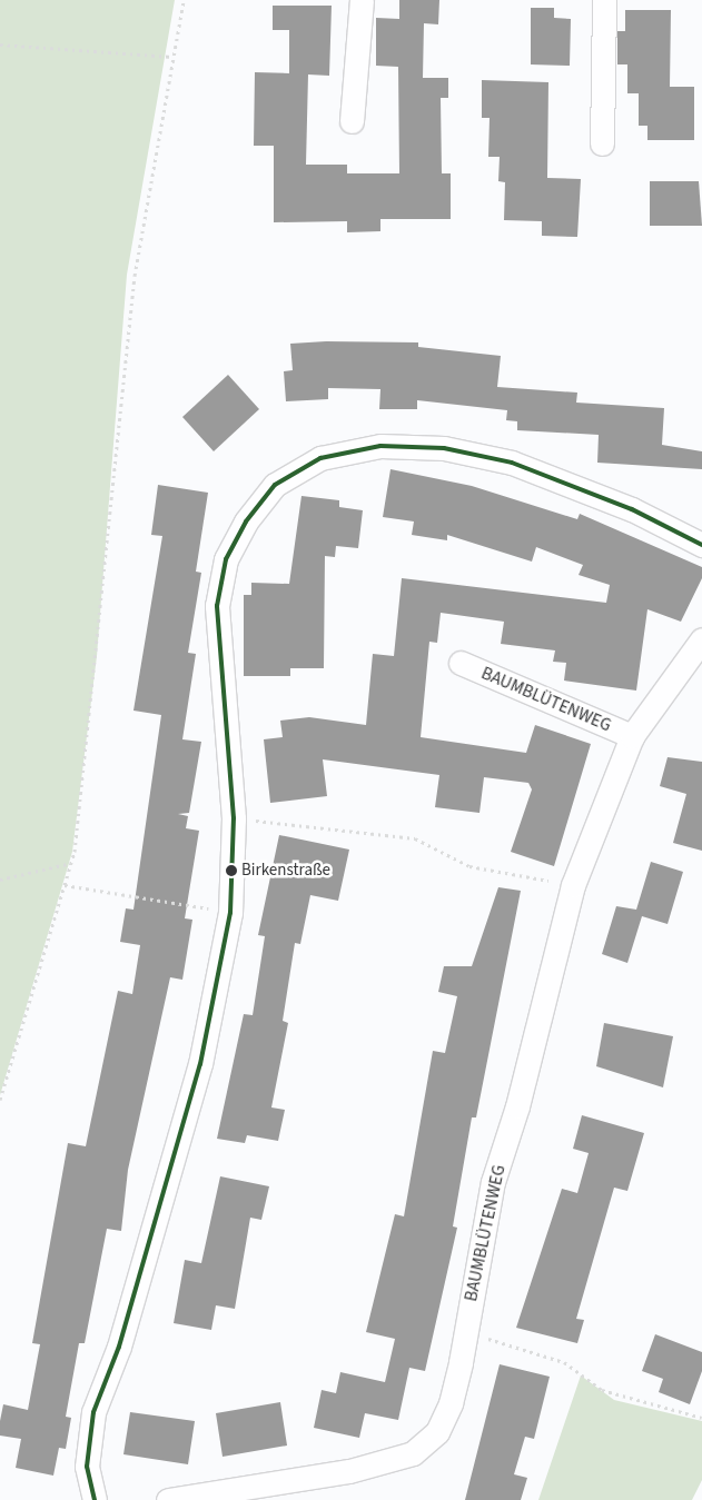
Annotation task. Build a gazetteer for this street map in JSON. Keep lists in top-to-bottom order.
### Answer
{
  "streets": {
    "street": ["BAUMBLÜTENWEG"]
  },
  "places": ["Birkenstraße"]
}
